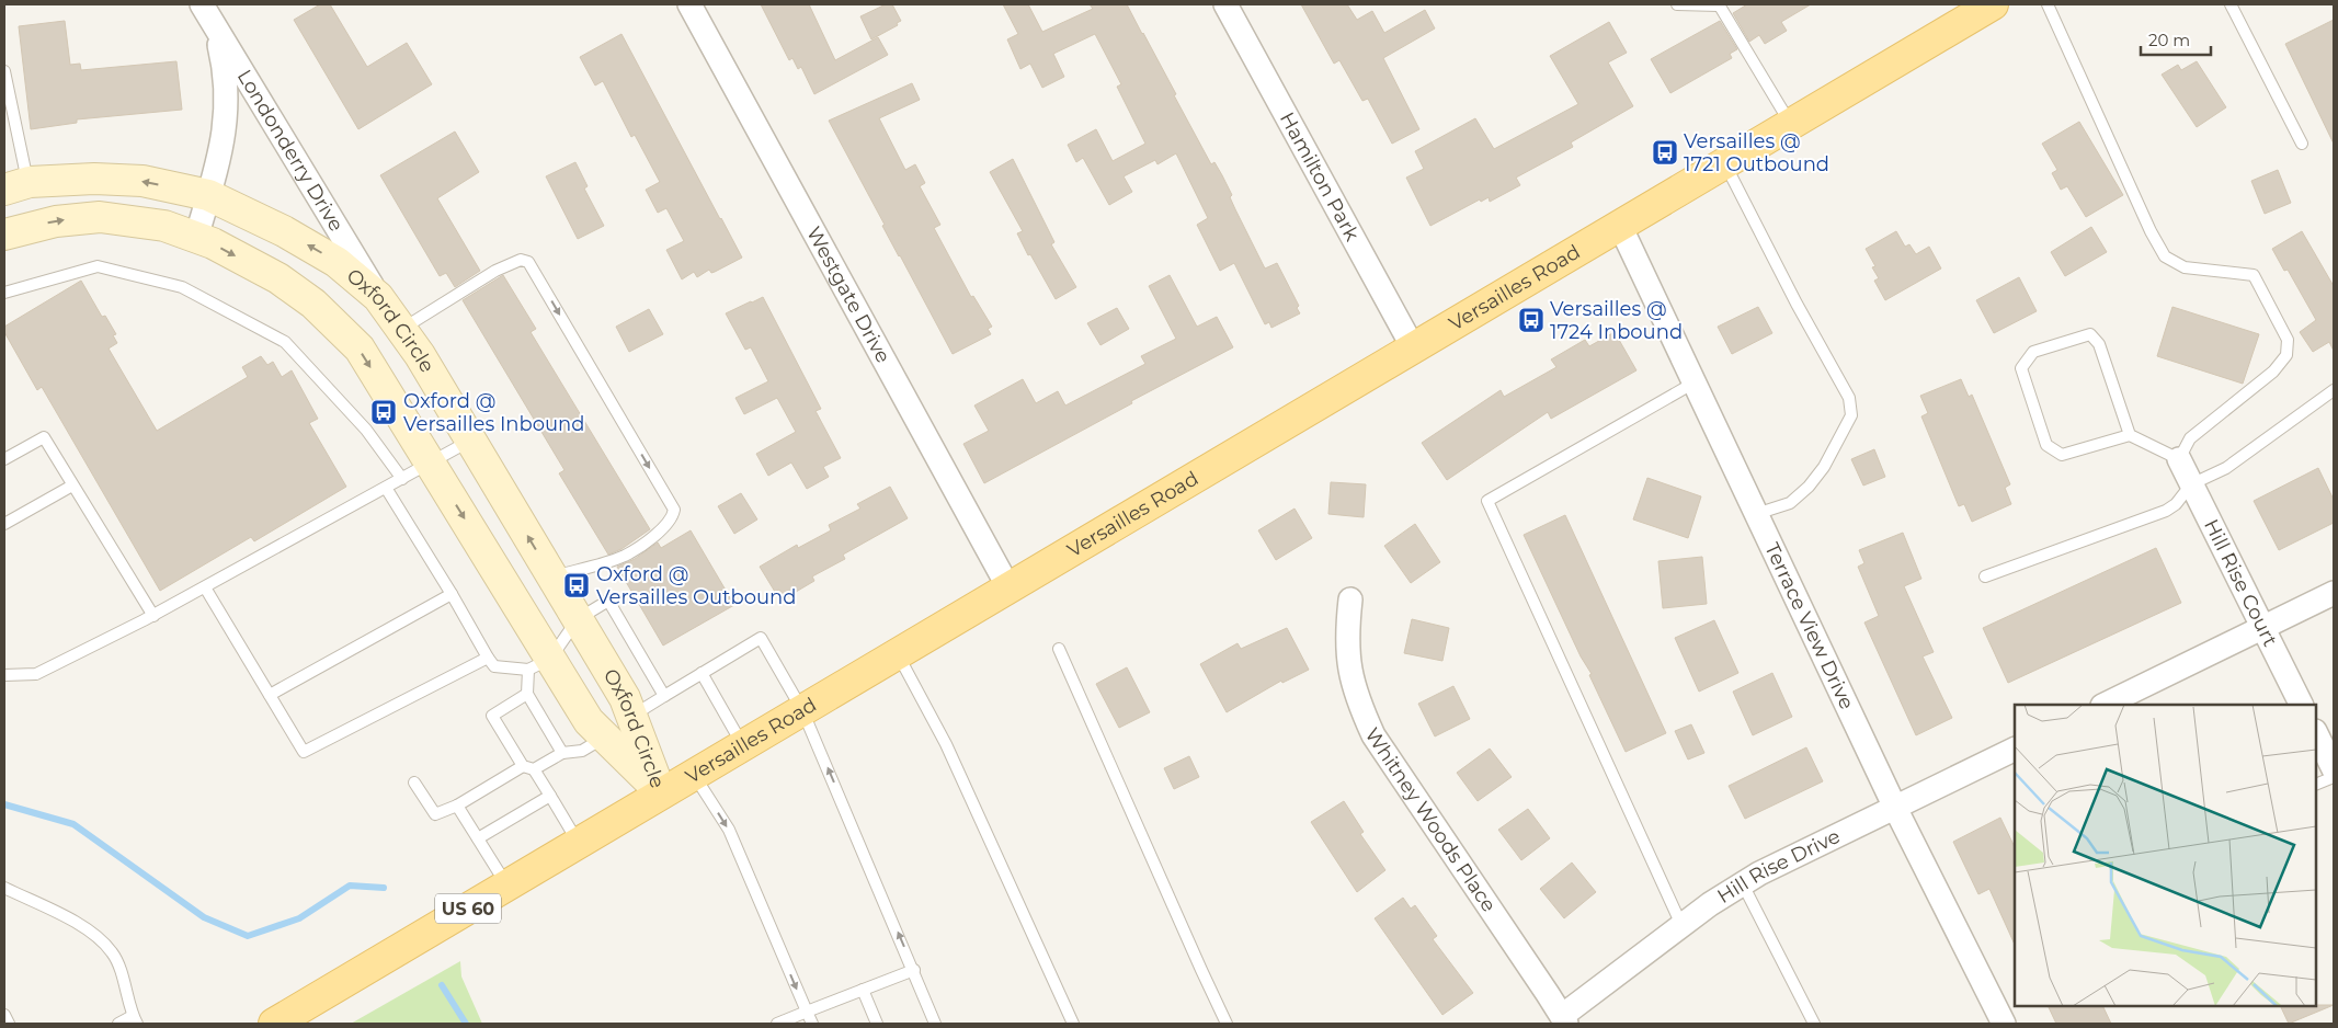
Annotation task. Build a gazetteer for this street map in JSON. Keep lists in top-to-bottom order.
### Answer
{
  "streets": {
    "main road": ["Versailles Road", "US 60"],
    "street": [
      "Londonderry Drive",
      "Hamilton Park",
      "Westgate Drive",
      "Oxford Circle",
      "Hill Rise Court",
      "Terrace View Drive",
      "Whitney Woods Place",
      "Hill Rise Drive"
    ]
  },
  "crossings": [
    ["Londonderry Drive", "Oxford Circle"],
    ["Hamilton Park", "Versailles Road"],
    ["Versailles Road", "Westgate Drive"],
    ["Versailles Road", "Oxford Circle"],
    ["Versailles Road", "Terrace View Drive"],
    ["Terrace View Drive", "Hill Rise Drive"],
    ["Whitney Woods Place", "Hill Rise Drive"]
  ],
  "places": {
    "bus stop": [
      "Versailles @ 1721 Outbound",
      "Versailles @ 1724 Inbound",
      "Oxford @ Versailles Inbound",
      "Oxford @ Versailles Outbound"
    ]
  },
  "scale_bar": "20 m"
}
